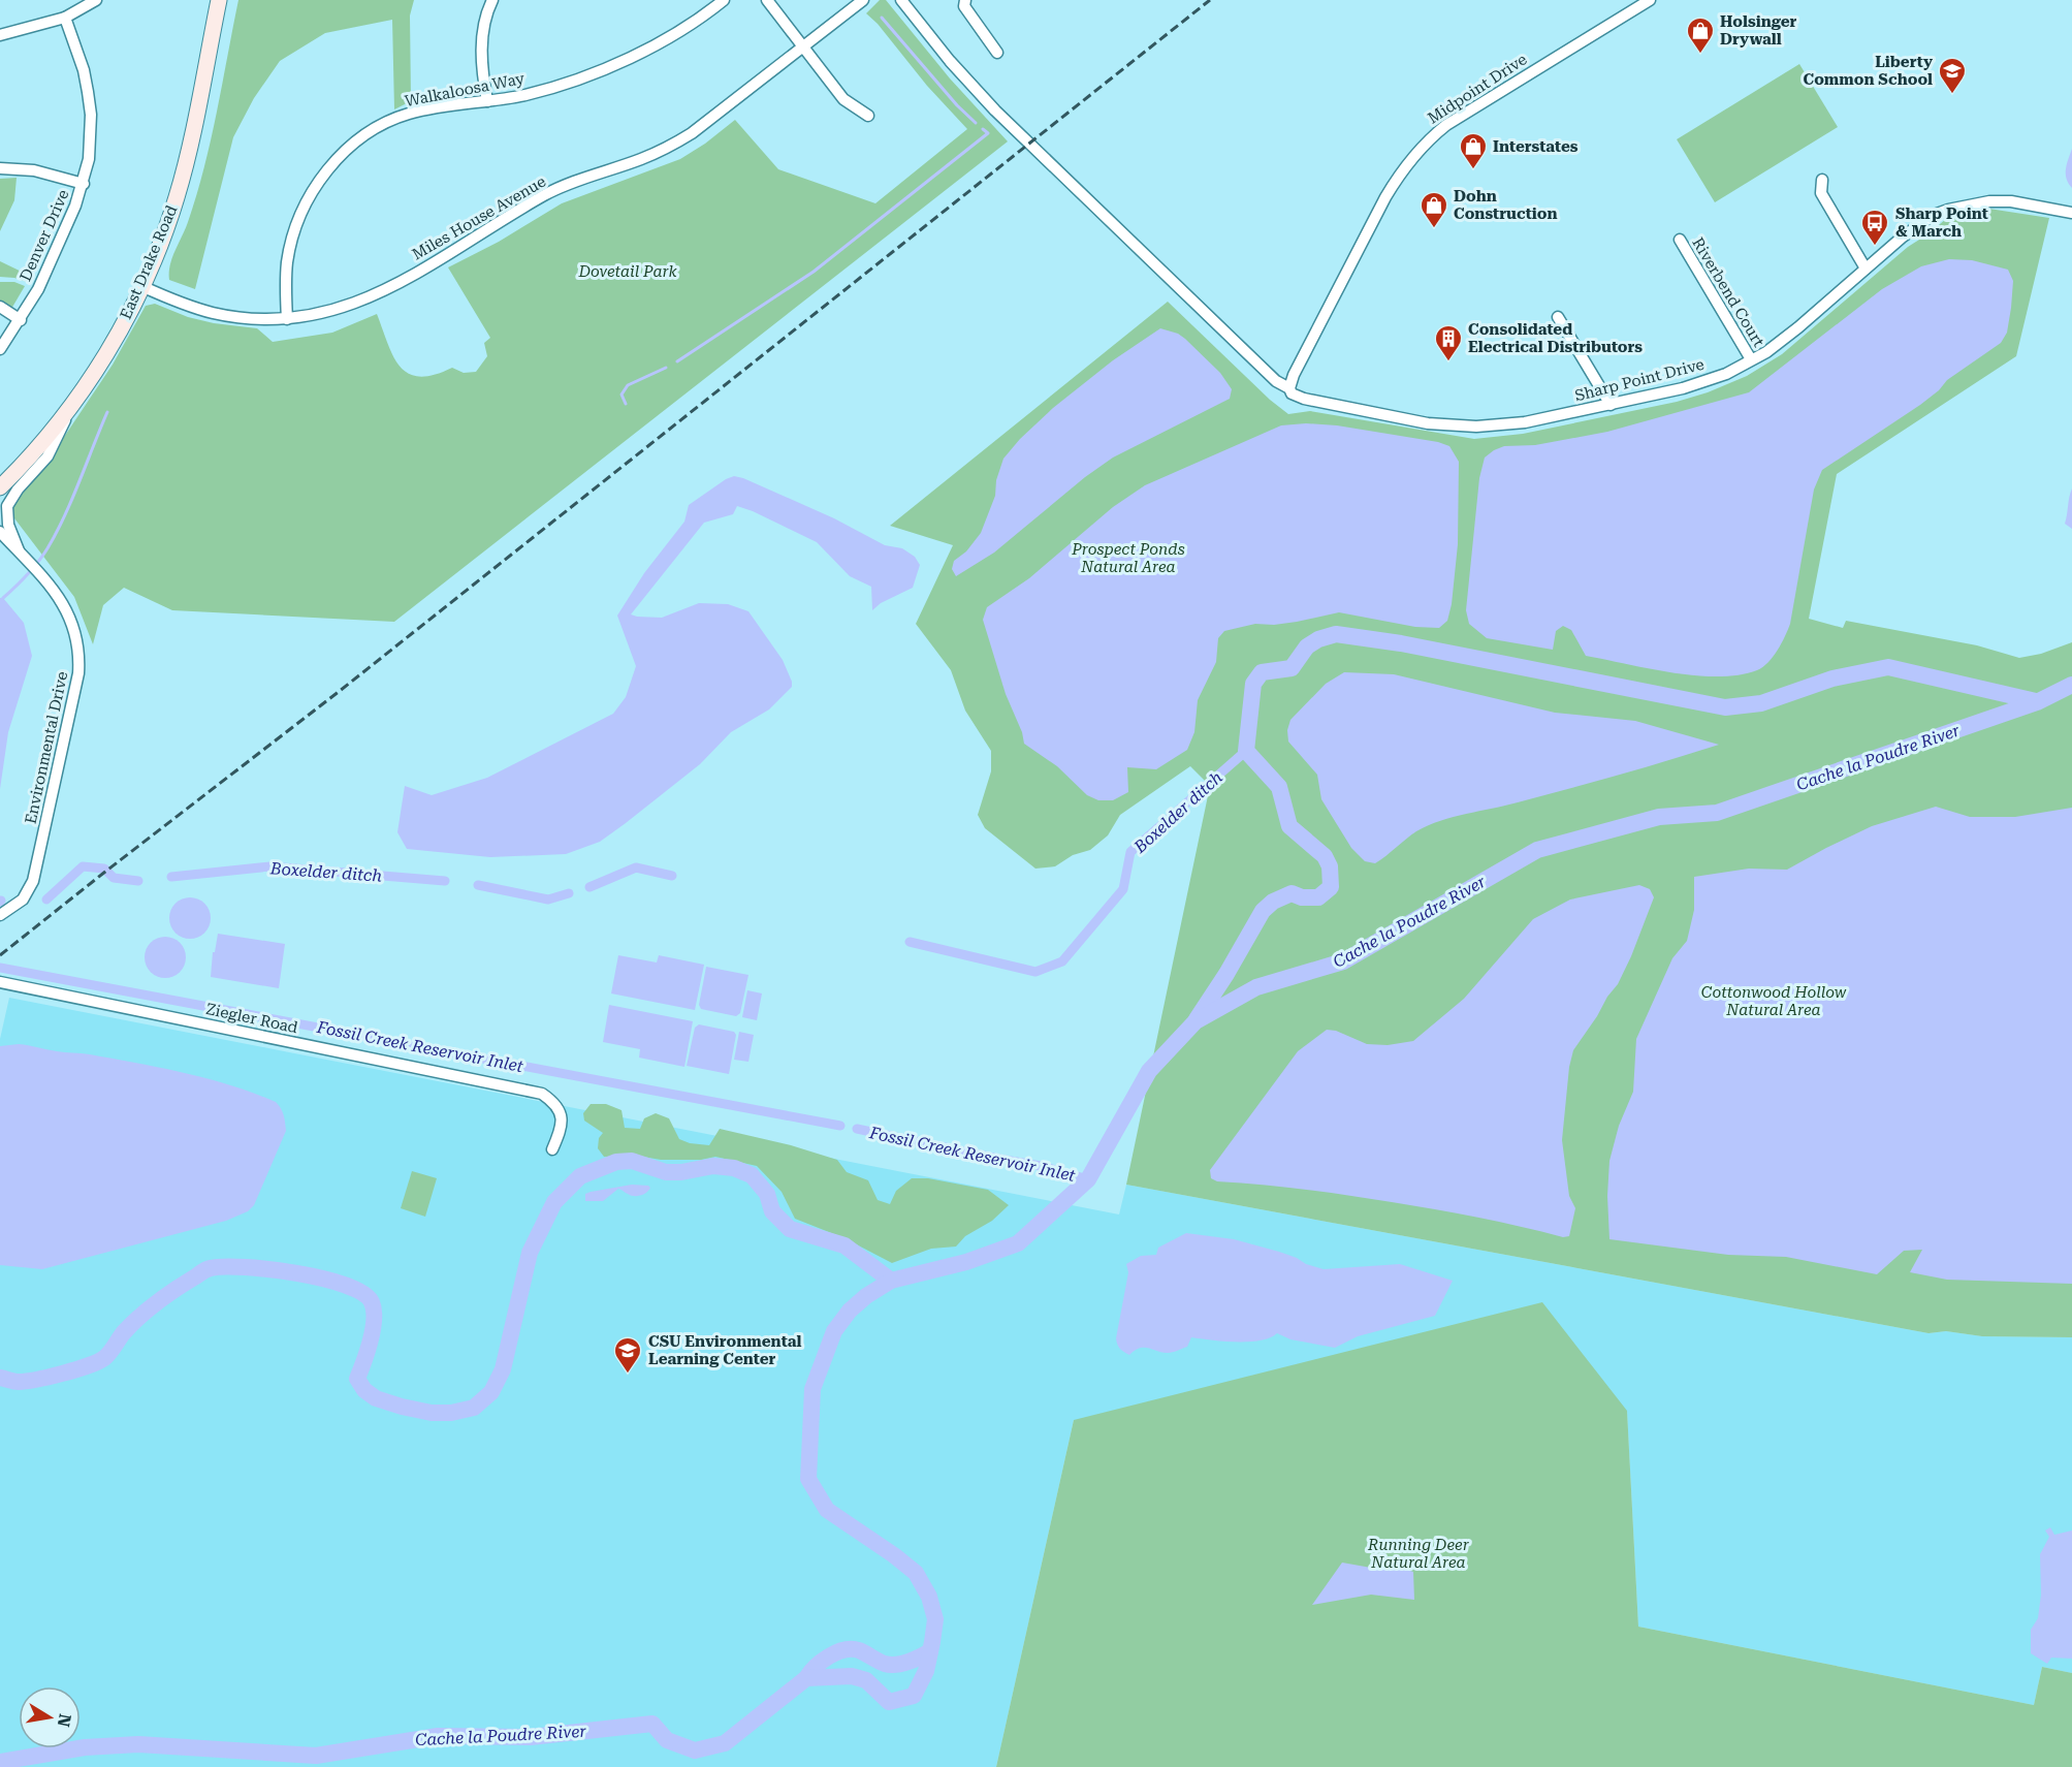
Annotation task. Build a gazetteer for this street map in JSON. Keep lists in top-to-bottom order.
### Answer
{
  "streets": {
    "main road": ["East Drake Road"],
    "street": [
      "Midpoint Drive",
      "Walkaloosa Way",
      "Miles House Avenue",
      "Denver Drive",
      "Riverbend Court",
      "Sharp Point Drive",
      "Environmental Drive",
      "Ziegler Road"
    ]
  },
  "crossings": [
    ["Midpoint Drive", "Sharp Point Drive"],
    ["Walkaloosa Way", "Miles House Avenue"],
    ["Miles House Avenue", "East Drake Road"],
    ["East Drake Road", "Environmental Drive"],
    ["Riverbend Court", "Sharp Point Drive"]
  ],
  "water": ["Cache la Poudre River", "Boxelder ditch", "Fossil Creek Reservoir Inlet"],
  "parks": [
    "Dovetail Park",
    "Prospect Ponds Natural Area",
    "Cottonwood Hollow Natural Area",
    "Running Deer Natural Area"
  ],
  "places": {
    "shop": ["Holsinger Drywall", "Interstates", "Dohn Construction"],
    "school or university": ["Liberty Common School", "CSU Environmental Learning Center"],
    "bus stop": ["Sharp Point & March"],
    "building": ["Consolidated Electrical Distributors"]
  },
  "north": "right"
}
